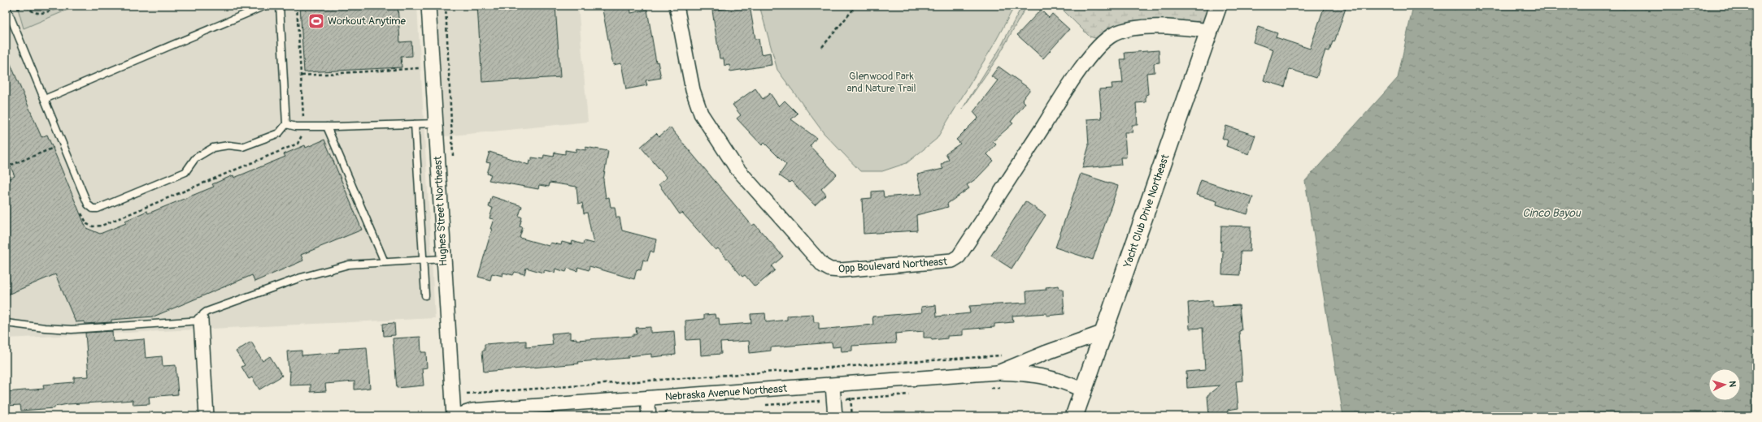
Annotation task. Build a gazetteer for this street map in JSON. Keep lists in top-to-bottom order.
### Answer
{
  "streets": {
    "street": [
      "Hughes Street Northeast",
      "Yacht Club Drive Northeast",
      "Opp Boulevard Northeast",
      "Nebraska Avenue Northeast"
    ]
  },
  "crossings": [
    ["Hughes Street Northeast", "Nebraska Avenue Northeast"],
    ["Yacht Club Drive Northeast", "Opp Boulevard Northeast"],
    ["Yacht Club Drive Northeast", "Nebraska Avenue Northeast"]
  ],
  "water": ["Cinco Bayou"],
  "parks": ["Glenwood Park and Nature Trail"],
  "places": {
    "sports": ["Workout Anytime"]
  },
  "north": "right"
}
